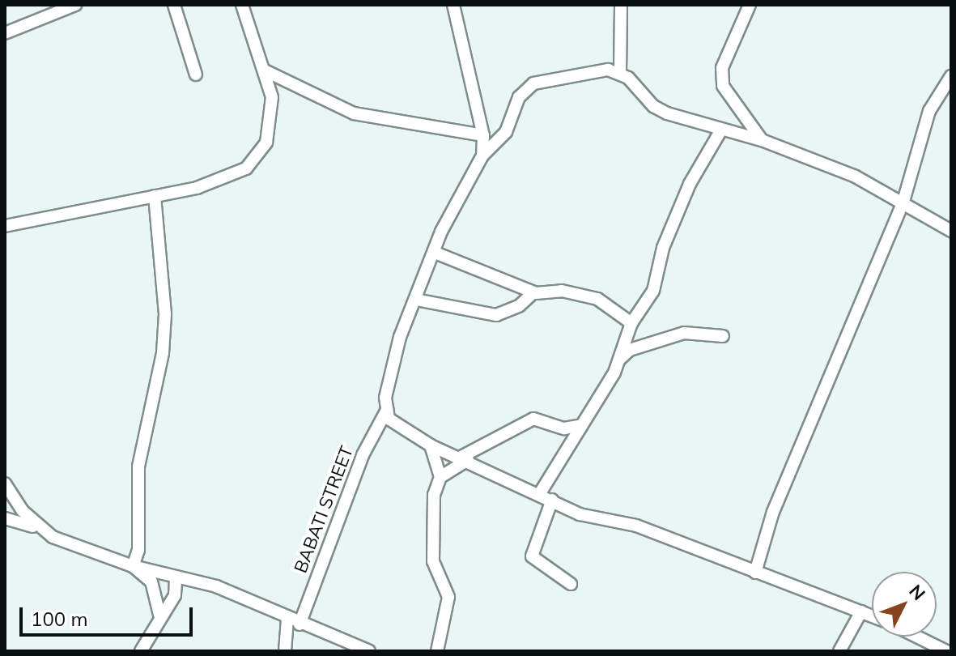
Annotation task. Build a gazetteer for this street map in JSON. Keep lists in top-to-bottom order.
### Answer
{
  "streets": {
    "street": ["BABATI STREET"]
  },
  "scale_bar": "100 m",
  "north": "top right"
}
